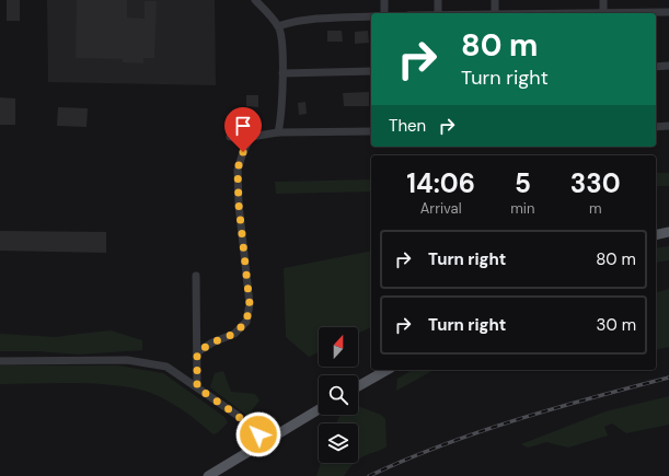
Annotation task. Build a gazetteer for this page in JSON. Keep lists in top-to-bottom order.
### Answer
{
  "north": "top",
  "page": {
    "turn": ["80 m", "Turn right"],
    "then": "Then",
    "eta": [
      "14:06",
      "Arrival",
      "5",
      "min",
      "330",
      "m"
    ],
    "list": [
      {
        "name": "Turn right",
        "value": "80 m"
      },
      {
        "name": "Turn right",
        "value": "30 m"
      }
    ]
  }
}
